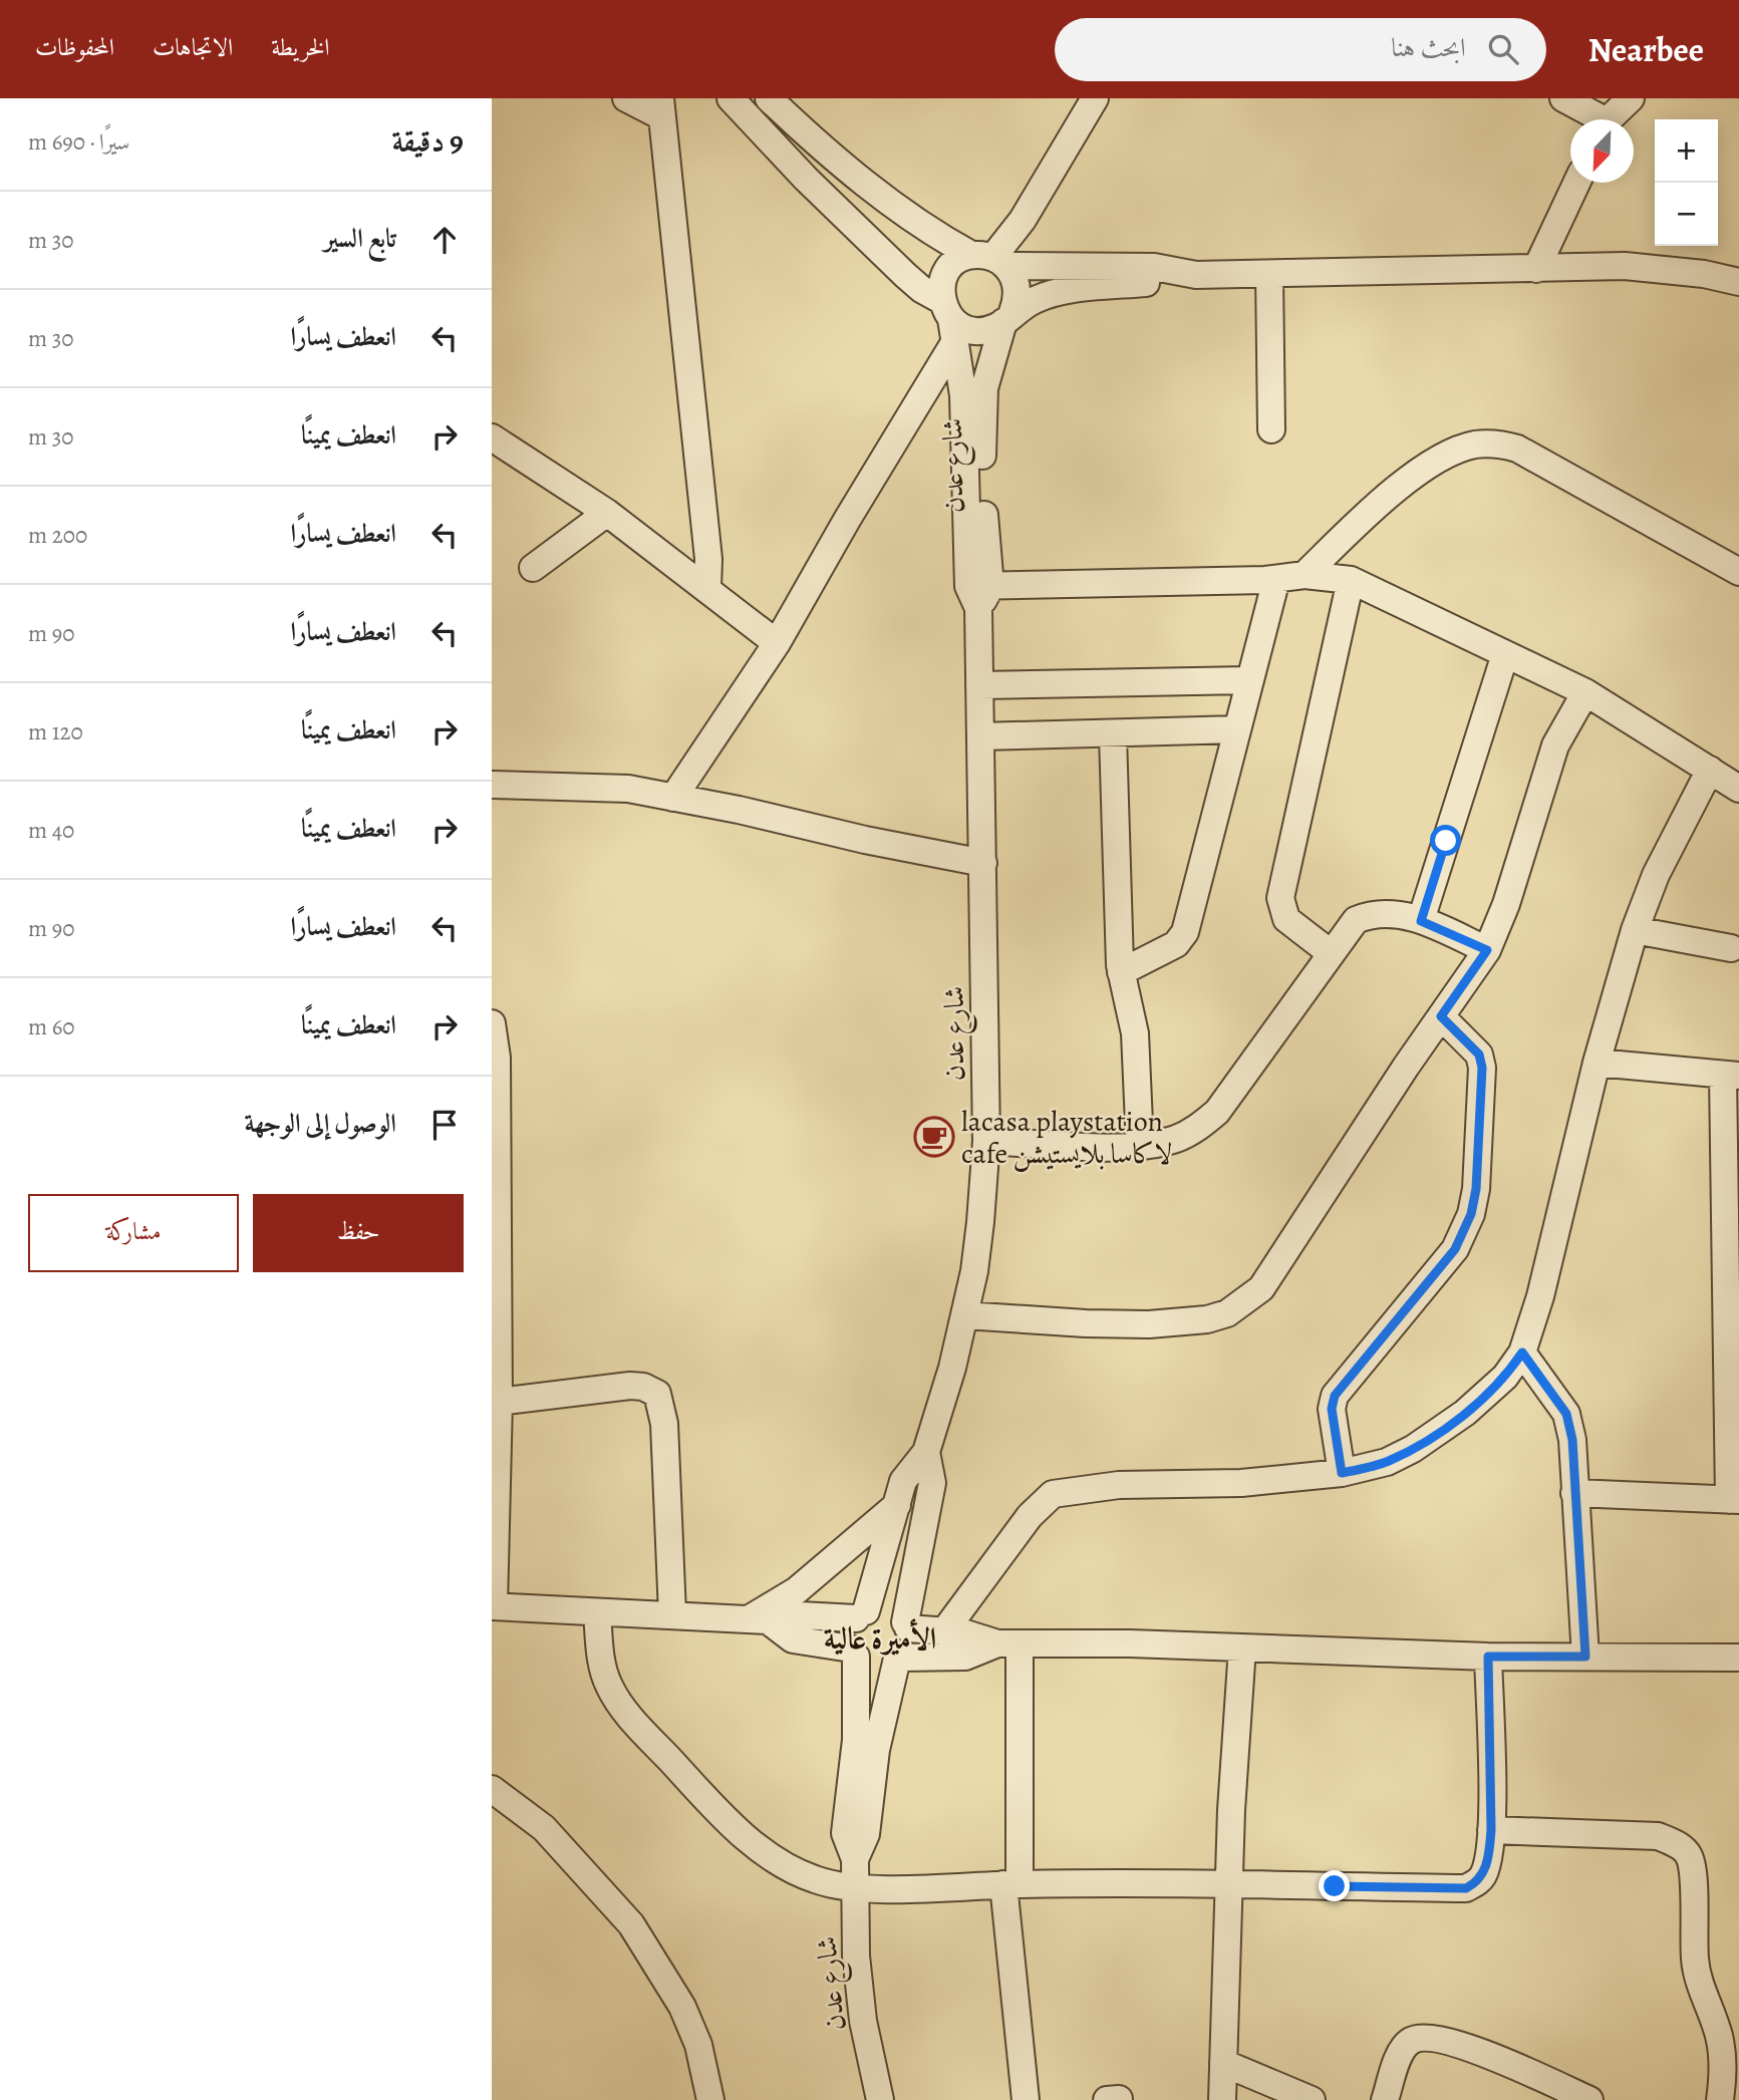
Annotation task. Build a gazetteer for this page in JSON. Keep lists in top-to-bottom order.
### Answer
{
  "streets": {
    "street": ["شارع عدن"]
  },
  "districts": ["الأميرة عالية"],
  "places": {
    "cafe": ["lacasa playstation cafe لاكاسا بلايستيشن"]
  },
  "north": "bottom left",
  "page": {
    "header": "Nearbee",
    "search": "ابحث هنا",
    "nav": ["الخريطة", "الاتجاهات", "المحفوظات"],
    "heading": ["9 دقيقة", "سيرًا · 690 m"],
    "map_buttons": ["+", "−"],
    "list": [
      ["تابع السير", "30 m"],
      ["انعطف يسارًا", "30 m"],
      ["انعطف يمينًا", "30 m"],
      ["انعطف يسارًا", "200 m"],
      ["انعطف يسارًا", "90 m"],
      ["انعطف يمينًا", "120 m"],
      ["انعطف يمينًا", "40 m"],
      ["انعطف يسارًا", "90 m"],
      ["انعطف يمينًا", "60 m"],
      "الوصول إلى الوجهة"
    ],
    "buttons": ["حفظ", "مشاركة"]
  }
}
